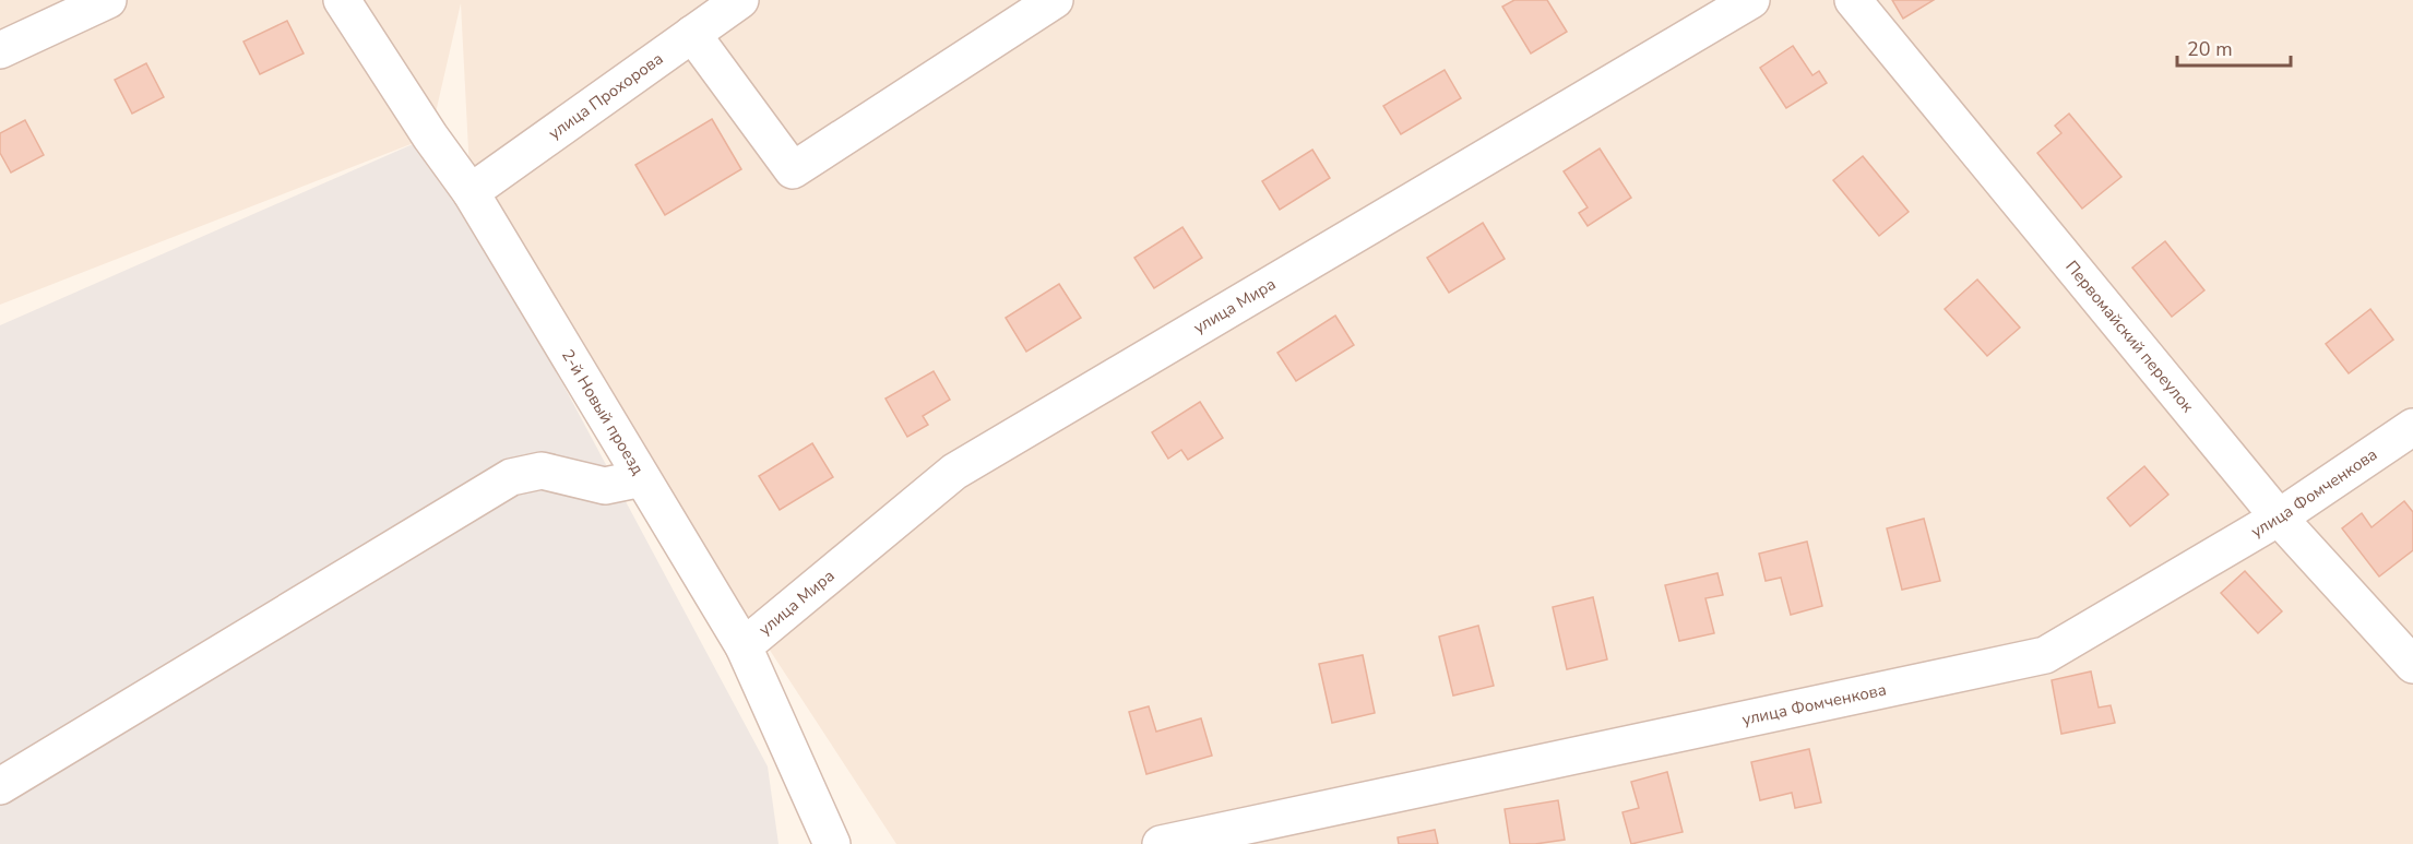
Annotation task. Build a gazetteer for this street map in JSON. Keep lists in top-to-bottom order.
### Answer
{
  "streets": {
    "street": [
      "улица Прохорова",
      "улица Мира",
      "Первомайский переулок",
      "2-й Новый проезд",
      "улица Фомченкова"
    ]
  },
  "crossings": [
    ["улица Прохорова", "2-й Новый проезд"],
    ["улица Мира", "2-й Новый проезд"],
    ["Первомайский переулок", "улица Фомченкова"]
  ],
  "scale_bar": "20 m"
}
